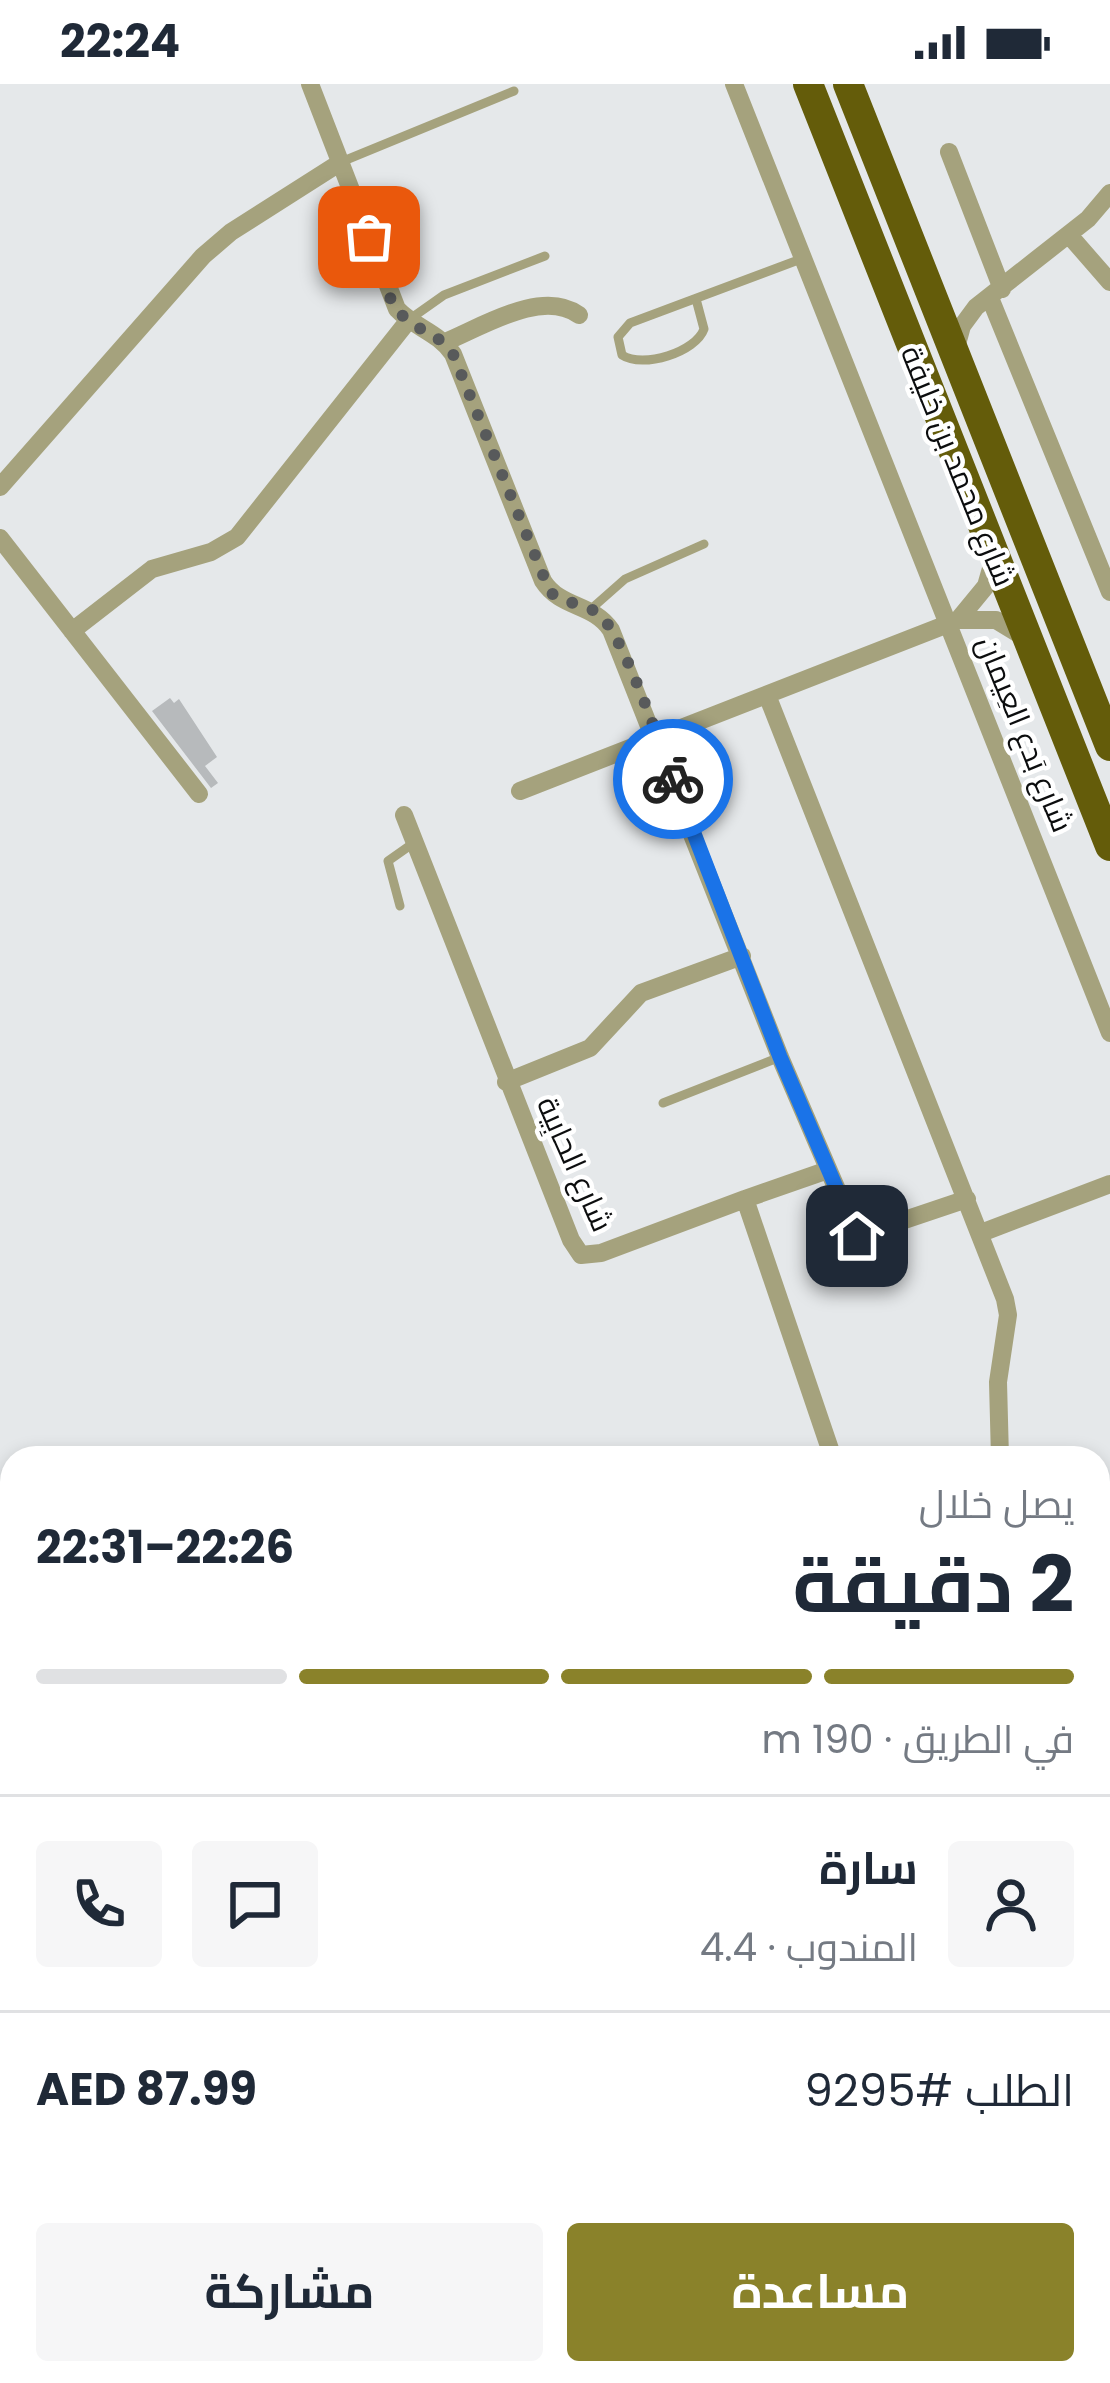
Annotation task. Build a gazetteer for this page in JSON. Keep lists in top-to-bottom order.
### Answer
{
  "streets": {
    "highway": ["شارع محمد بن خليفة"],
    "street": ["شارع بَدع العِيمان", "شارع الحابِية"]
  },
  "page": {
    "status": "22:24",
    "heading": ["2 دقيقة", "يصل خلال", "22:26–22:31"],
    "panel": [
      "سارة",
      "المندوب · 4.4",
      "الطلب #9295",
      "AED 87.99"
    ],
    "bar": "في الطريق · 190 m",
    "buttons": ["مساعدة", "مشاركة"]
  }
}
